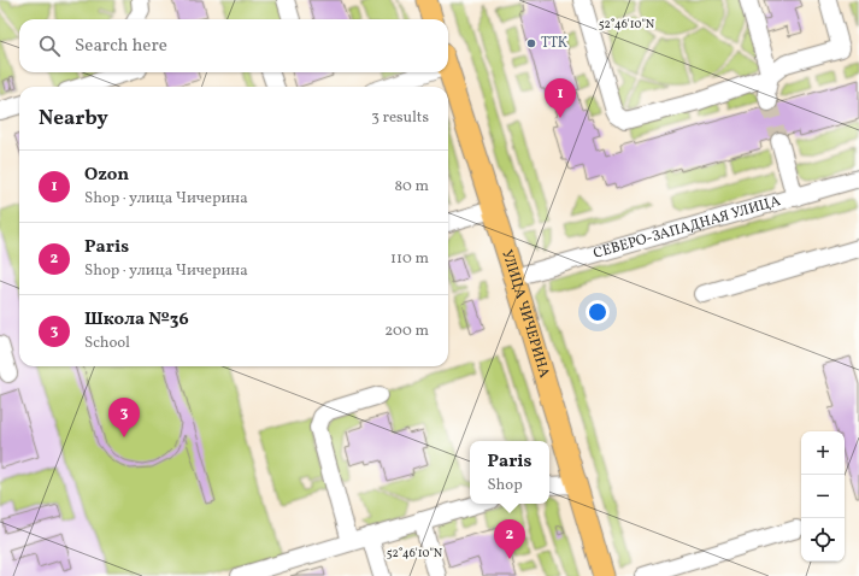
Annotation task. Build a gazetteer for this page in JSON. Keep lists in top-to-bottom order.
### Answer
{
  "streets": {
    "main road": ["УЛИЦА ЧИЧЕРИНА"],
    "street": ["СЕВЕРО-ЗАПАДНАЯ УЛИЦА"]
  },
  "crossings": [
    ["СЕВЕРО-ЗАПАДНАЯ УЛИЦА", "УЛИЦА ЧИЧЕРИНА"]
  ],
  "places": ["ТТК"],
  "page": {
    "search": "Search here",
    "pins": ["1", "3", "2"],
    "heading": ["Nearby", "3 results"],
    "list": [
      {
        "mark": "1",
        "name": "Ozon",
        "note": "Shop · улица Чичерина",
        "value": "80 m"
      },
      {
        "mark": "2",
        "name": "Paris",
        "note": "Shop · улица Чичерина",
        "value": "110 m"
      },
      {
        "mark": "3",
        "name": "Школа №36",
        "note": "School",
        "value": "200 m"
      }
    ],
    "map_buttons": ["+", "−"],
    "popup": ["Paris", "Shop"]
  },
  "coordinates": ["52°46'10\"N"]
}
